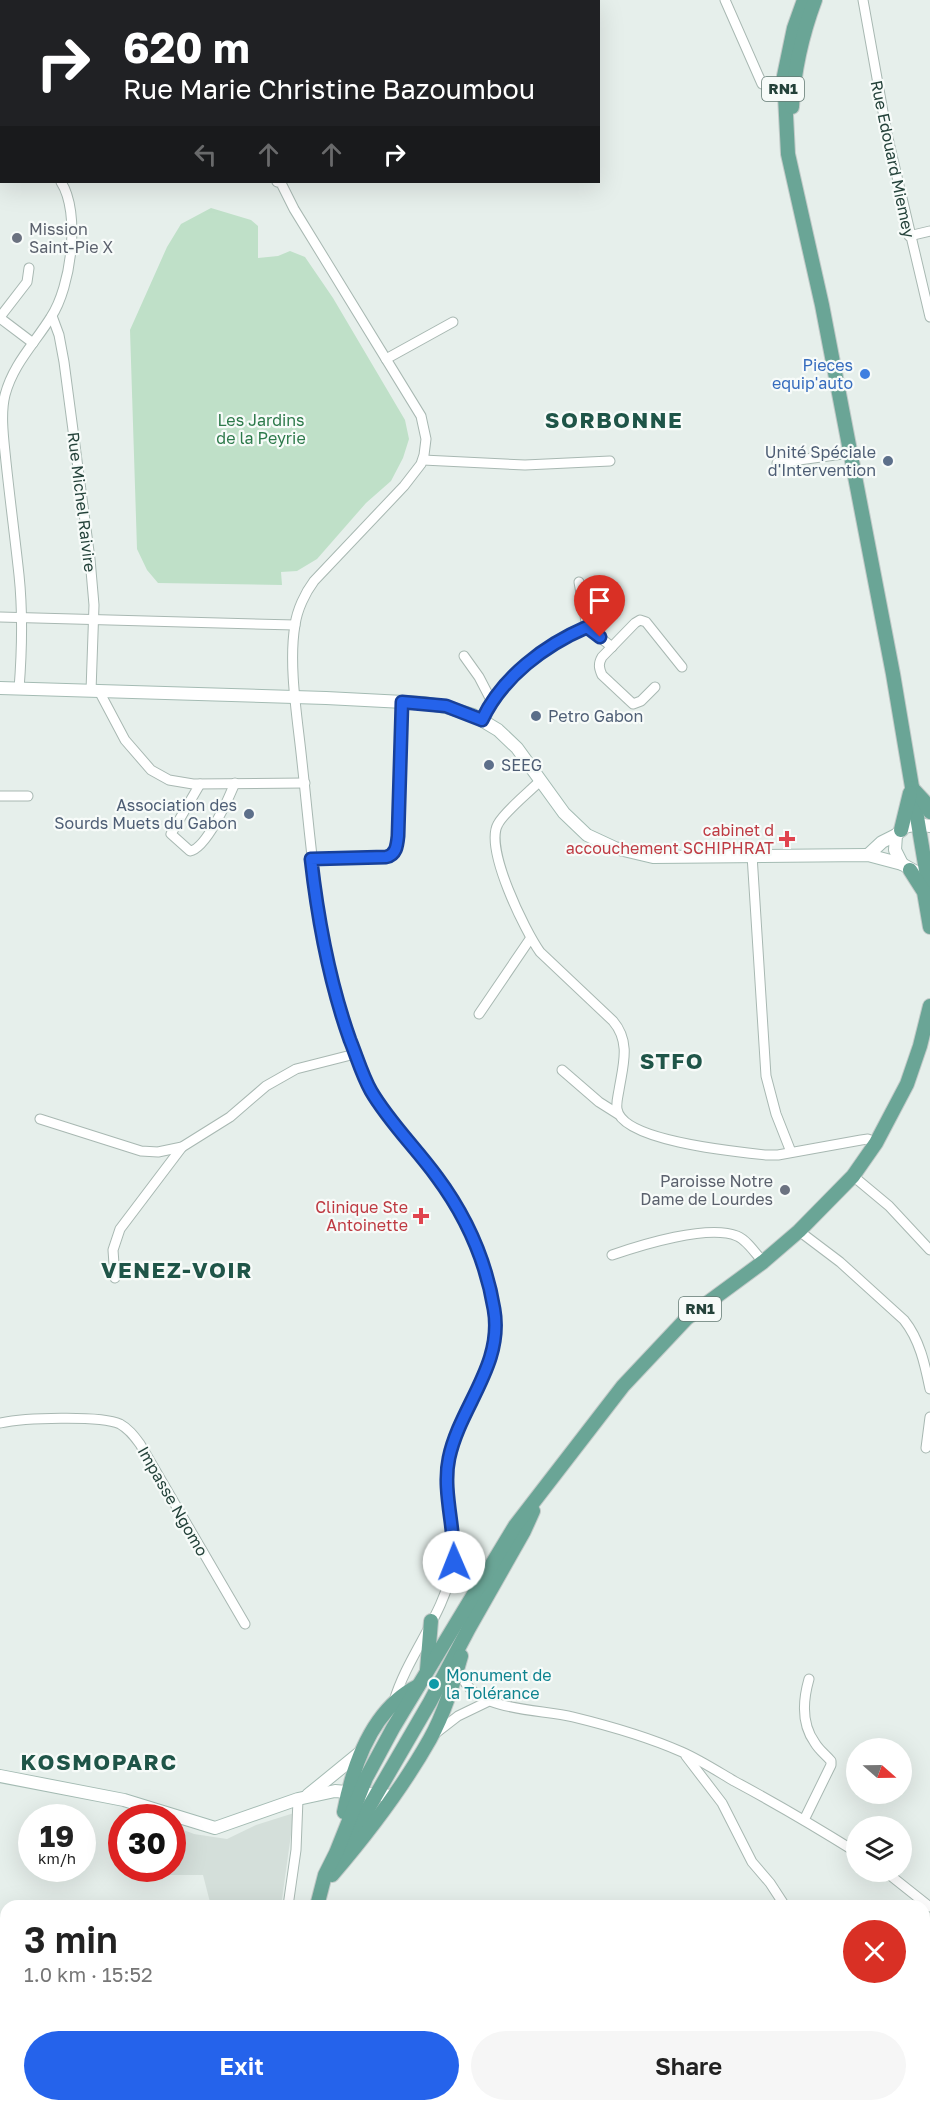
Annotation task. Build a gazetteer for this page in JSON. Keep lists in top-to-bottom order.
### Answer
{
  "streets": {
    "main road": ["RN1"],
    "street": ["Rue Edouard Miemey", "Rue Michel Raivire", "Impasse Ngomo"]
  },
  "districts": [
    "SORBONNE",
    "STFO",
    "VENEZ-VOIR",
    "KOSMOPARC"
  ],
  "parks": ["Les Jardins de la Peyrie"],
  "places": {
    "other": [
      "Mission Saint-Pie X",
      "Pieces equip'auto",
      "Unité Spéciale d'Intervention",
      "Petro Gabon",
      "SEEG",
      "Association des Sourds Muets du Gabon",
      "Paroisse Notre Dame de Lourdes",
      "Monument de la Tolérance"
    ],
    "health": ["cabinet d accouchement SCHIPHRAT", "Clinique Ste Antoinette"]
  },
  "north": "right",
  "page": {
    "turn": ["620 m", "Rue Marie Christine Bazoumbou"],
    "speed": "19 km/h",
    "limit": "30",
    "heading": ["3 min", "1.0 km · 15:52"],
    "buttons": ["Exit", "Share"]
  }
}
